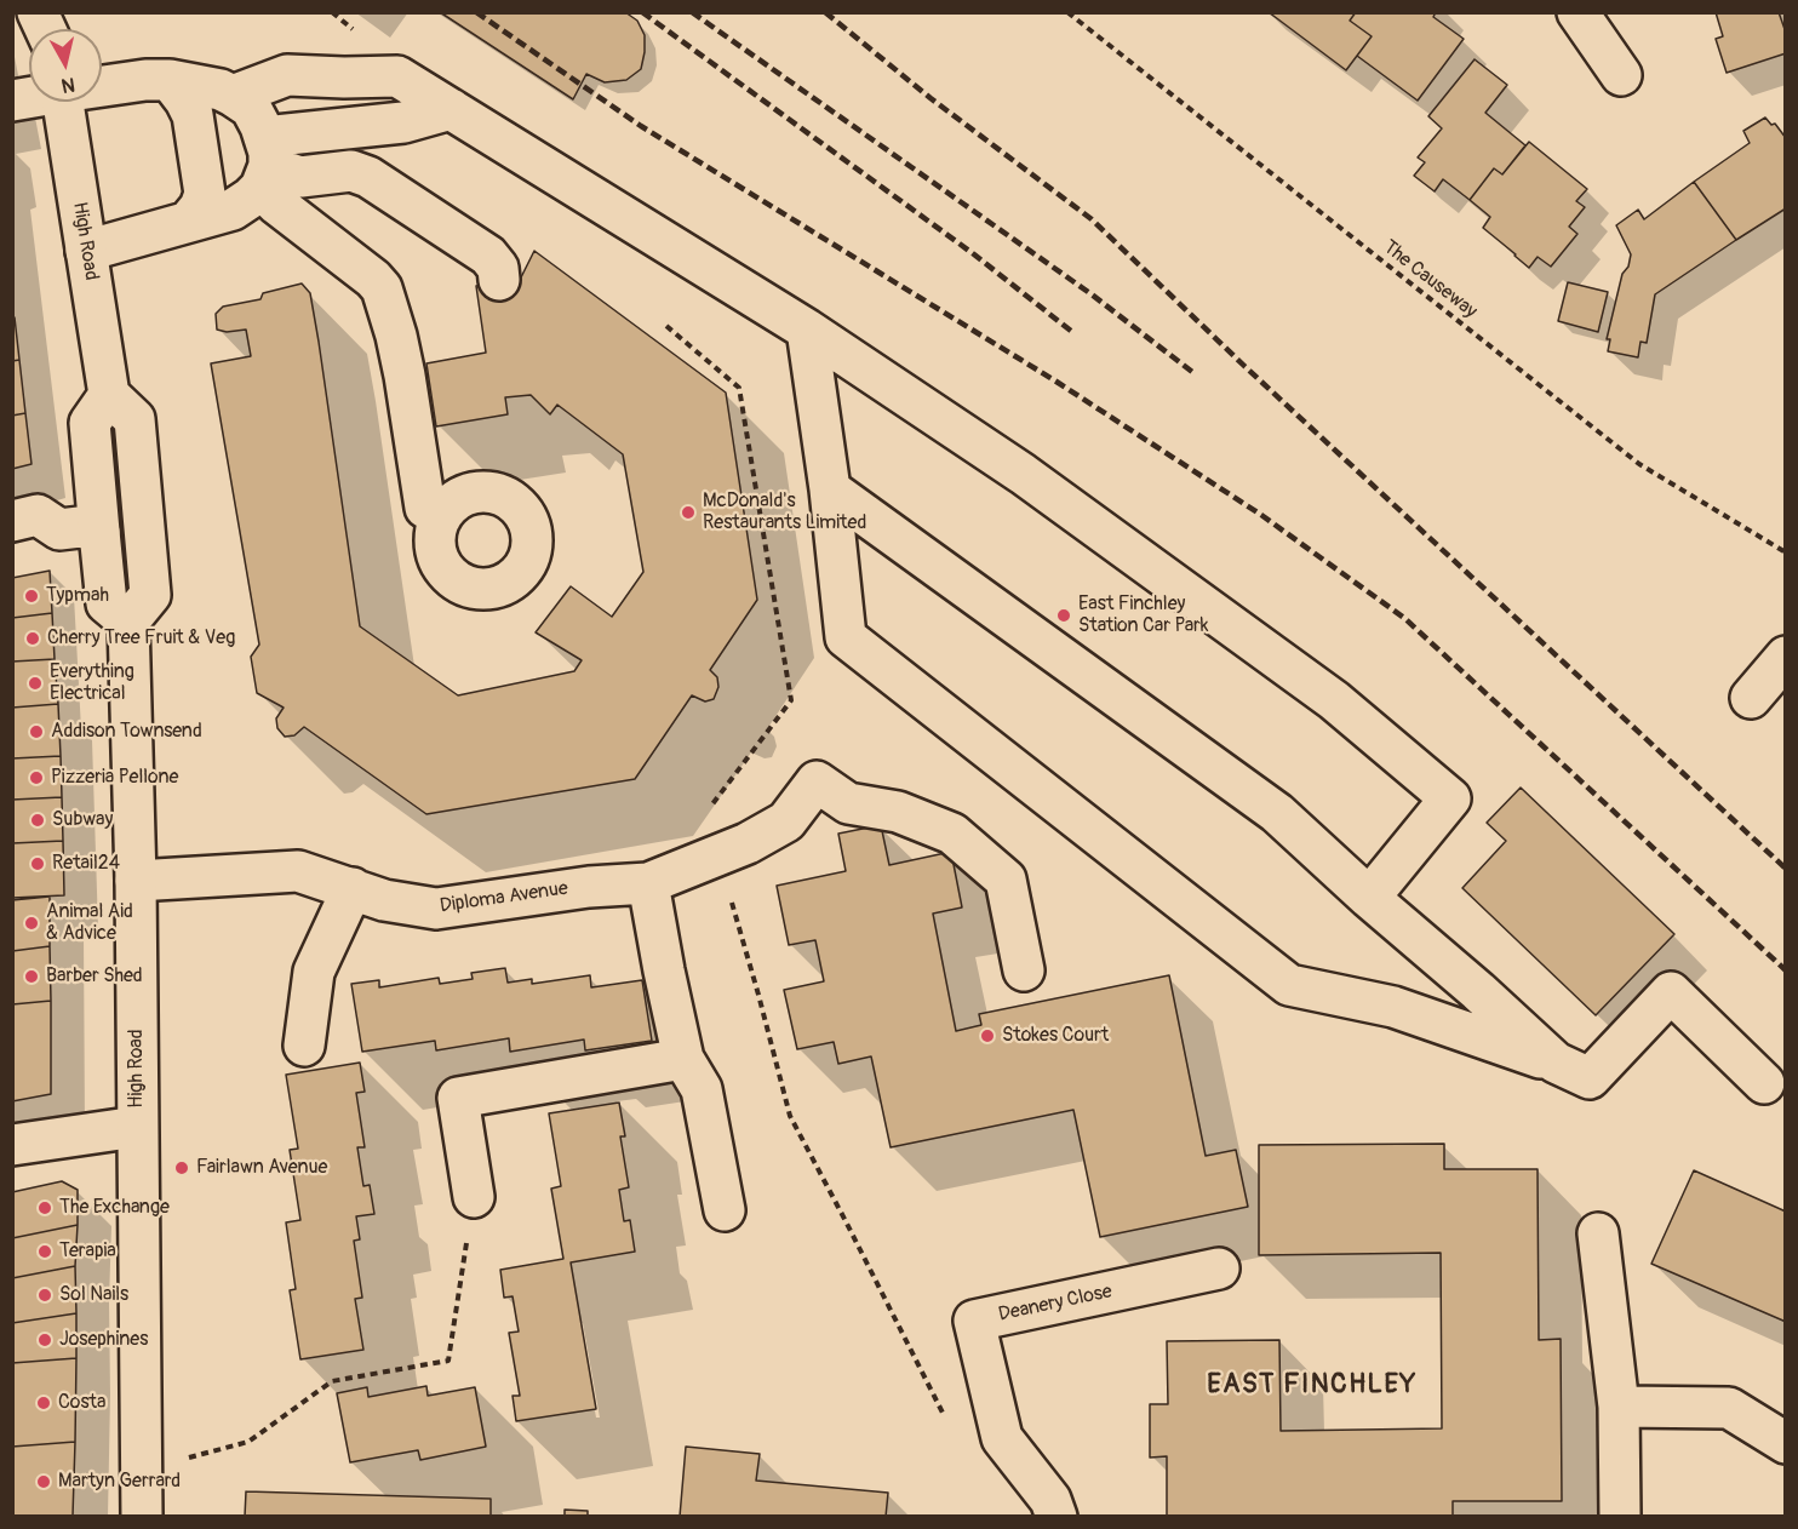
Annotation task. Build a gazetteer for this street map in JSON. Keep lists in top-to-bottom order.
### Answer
{
  "streets": {
    "main road": ["High Road", "Diploma Avenue", "Deanery Close"],
    "path": ["The Causeway"]
  },
  "crossings": [
    ["High Road", "Diploma Avenue"]
  ],
  "districts": ["EAST FINCHLEY"],
  "places": [
    "McDonald's Restaurants Limited",
    "Typmah",
    "East Finchley Station Car Park",
    "Cherry Tree Fruit & Veg",
    "Everything Electrical",
    "Addison Townsend",
    "Pizzeria Pellone",
    "Subway",
    "Retail24",
    "Animal Aid & Advice",
    "Barber Shed",
    "Stokes Court",
    "Fairlawn Avenue",
    "The Exchange",
    "Terapia",
    "Sol Nails",
    "Josephines",
    "Costa",
    "Martyn Gerrard"
  ],
  "north": "bottom"
}
